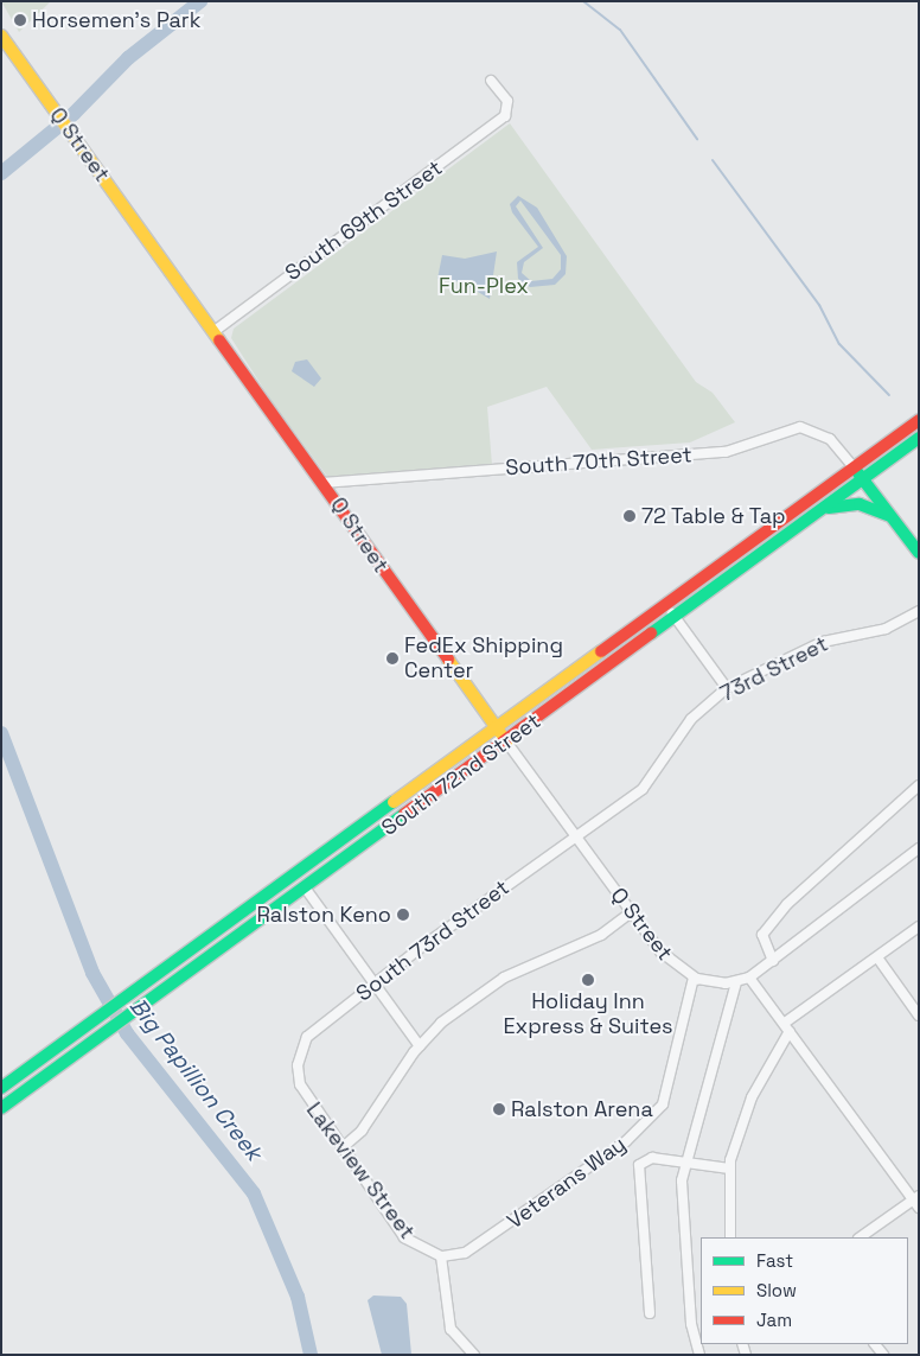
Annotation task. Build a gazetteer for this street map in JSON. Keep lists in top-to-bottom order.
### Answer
{
  "streets": {
    "main road": ["Q Street", "South 72nd Street"],
    "street": [
      "South 69th Street",
      "South 70th Street",
      "73rd Street",
      "South 73rd Street",
      "Lakeview Street",
      "Veterans Way"
    ]
  },
  "crossings": [
    ["Q Street", "South 69th Street"],
    ["Q Street", "South 70th Street"],
    ["Q Street", "73rd Street"],
    ["Q Street", "South 72nd Street"],
    ["Q Street", "South 73rd Street"],
    ["Q Street", "Veterans Way"],
    ["South 70th Street", "South 72nd Street"],
    ["73rd Street", "South 73rd Street"],
    ["South 73rd Street", "Lakeview Street"],
    ["Lakeview Street", "Veterans Way"]
  ],
  "water": ["Big Papillion Creek"],
  "parks": ["Fun-Plex"],
  "places": [
    "Horsemen's Park",
    "72 Table & Tap",
    "FedEx Shipping Center",
    "Ralston Keno",
    "Holiday Inn Express & Suites",
    "Ralston Arena"
  ],
  "legend": ["Fast", "Slow", "Jam"]
}
